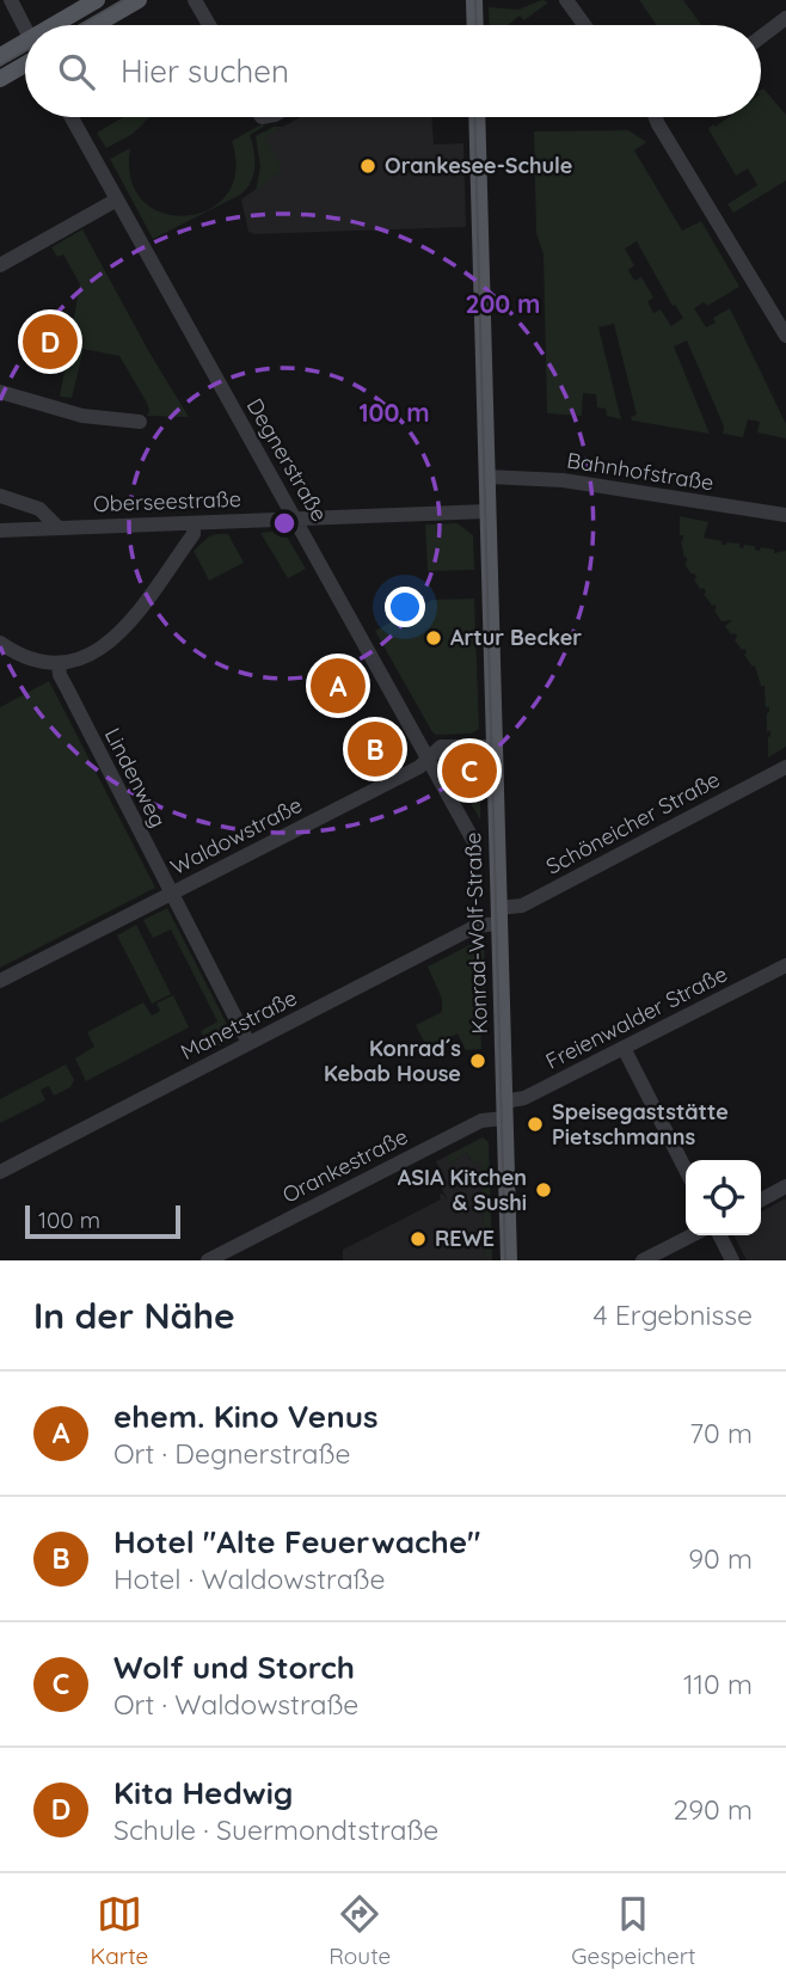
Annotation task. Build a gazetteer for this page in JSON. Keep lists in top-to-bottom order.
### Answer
{
  "streets": {
    "main road": ["Konrad-Wolf-Straße"],
    "street": [
      "Degnerstraße",
      "Bahnhofstraße",
      "Oberseestraße",
      "Lindenweg",
      "Schöneicher Straße",
      "Waldowstraße",
      "Freienwalder Straße",
      "Manetstraße",
      "Orankestraße"
    ]
  },
  "crossings": [
    ["Degnerstraße", "Oberseestraße"],
    ["Degnerstraße", "Waldowstraße"],
    ["Bahnhofstraße", "Konrad-Wolf-Straße"],
    ["Oberseestraße", "Konrad-Wolf-Straße"],
    ["Lindenweg", "Waldowstraße"],
    ["Lindenweg", "Manetstraße"],
    ["Schöneicher Straße", "Konrad-Wolf-Straße"],
    ["Schöneicher Straße", "Manetstraße"],
    ["Waldowstraße", "Konrad-Wolf-Straße"],
    ["Konrad-Wolf-Straße", "Freienwalder Straße"],
    ["Konrad-Wolf-Straße", "Manetstraße"],
    ["Konrad-Wolf-Straße", "Orankestraße"],
    ["Freienwalder Straße", "Orankestraße"]
  ],
  "places": [
    "Orankesee-Schule",
    "Artur Becker",
    "Konrad´s Kebab House",
    "Speisegaststätte Pietschmanns",
    "ASIA Kitchen & Sushi",
    "REWE"
  ],
  "scale_bar": "100 m",
  "page": {
    "search": "Hier suchen",
    "pins": [
      "D",
      "A",
      "B",
      "C"
    ],
    "scale": "100 m",
    "heading": ["In der Nähe", "4 Ergebnisse"],
    "list": [
      {
        "mark": "A",
        "name": "ehem. Kino Venus",
        "note": "Ort · Degnerstraße",
        "value": "70 m"
      },
      {
        "mark": "B",
        "name": "Hotel \"Alte Feuerwache\"",
        "note": "Hotel · Waldowstraße",
        "value": "90 m"
      },
      {
        "mark": "C",
        "name": "Wolf und Storch",
        "note": "Ort · Waldowstraße",
        "value": "110 m"
      },
      {
        "mark": "D",
        "name": "Kita Hedwig",
        "note": "Schule · Suermondtstraße",
        "value": "290 m"
      }
    ],
    "nav": ["Karte", "Route", "Gespeichert"]
  },
  "rings": ["200 m", "100 m"]
}
